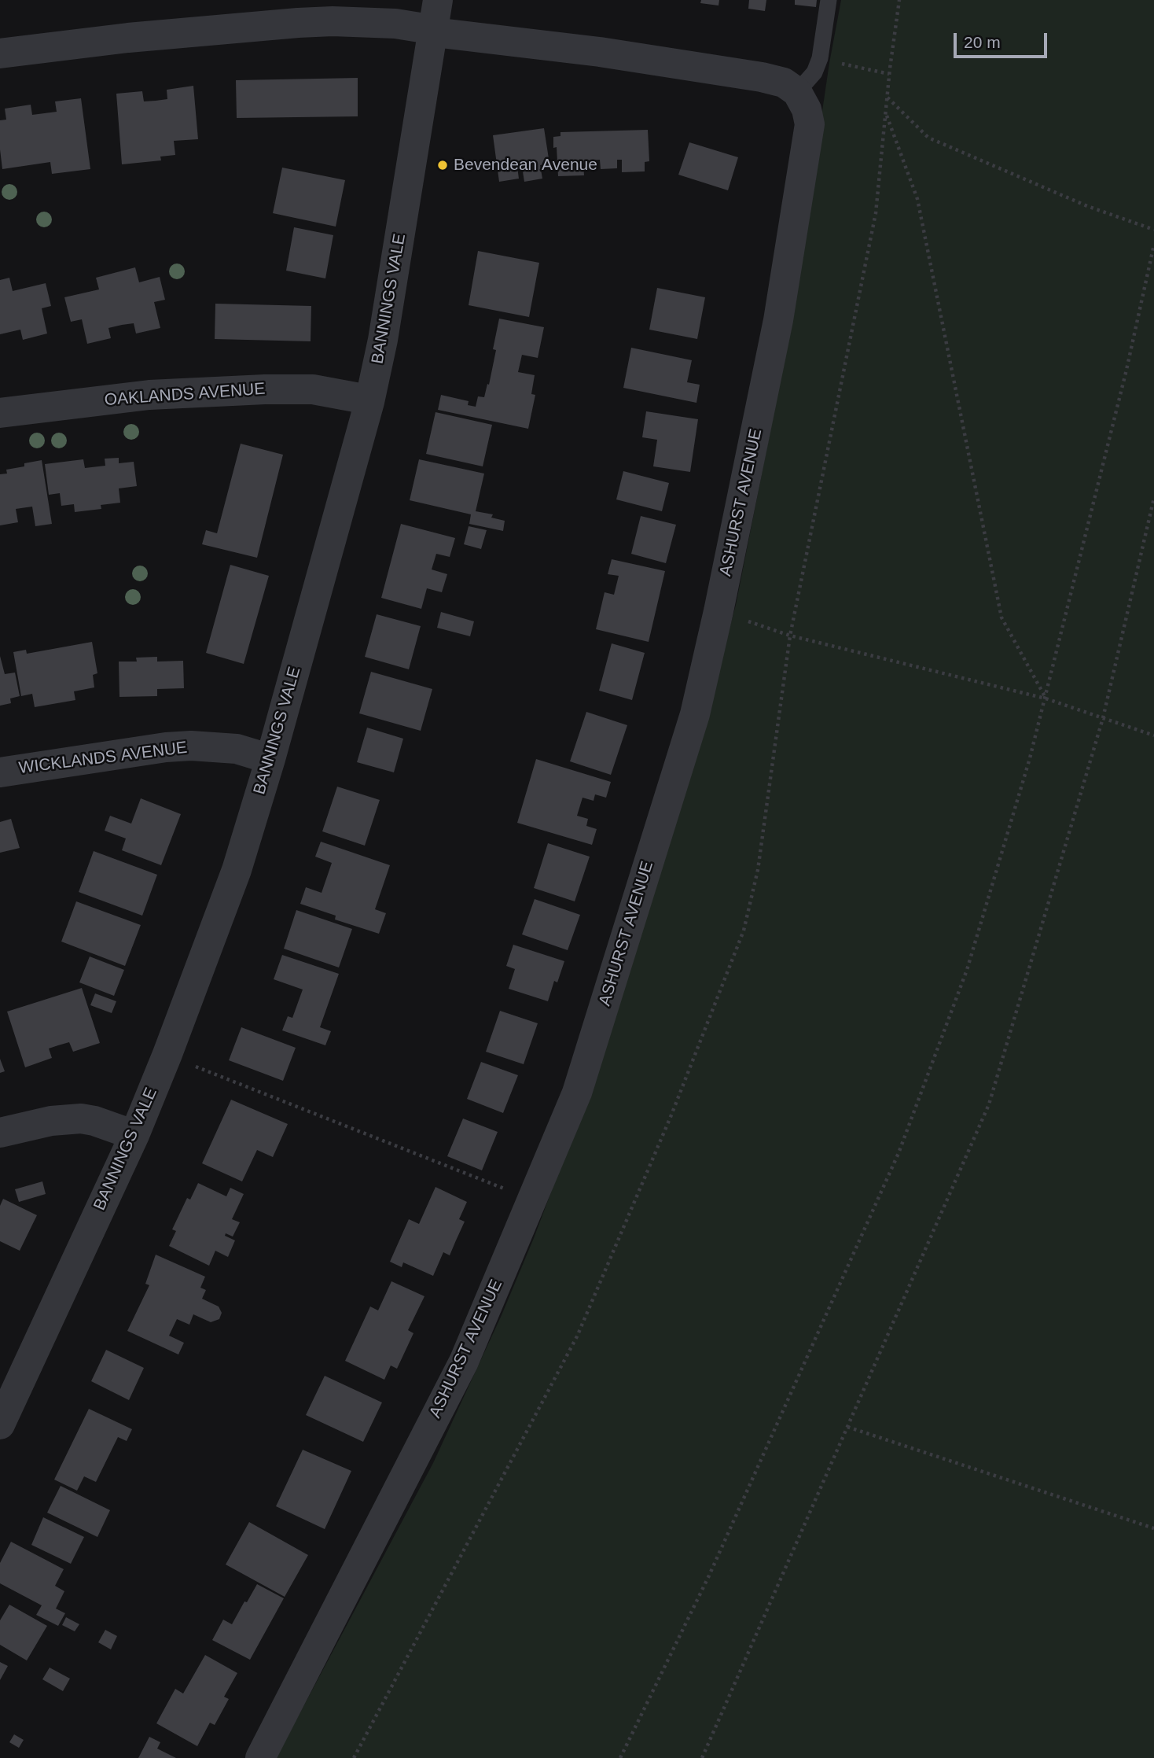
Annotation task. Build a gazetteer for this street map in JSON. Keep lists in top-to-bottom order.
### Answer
{
  "streets": {
    "street": [
      "BANNINGS VALE",
      "OAKLANDS AVENUE",
      "ASHURST AVENUE",
      "WICKLANDS AVENUE"
    ]
  },
  "crossings": [
    ["BANNINGS VALE", "OAKLANDS AVENUE"],
    ["BANNINGS VALE", "WICKLANDS AVENUE"]
  ],
  "places": ["Bevendean Avenue"],
  "scale_bar": "20 m"
}
